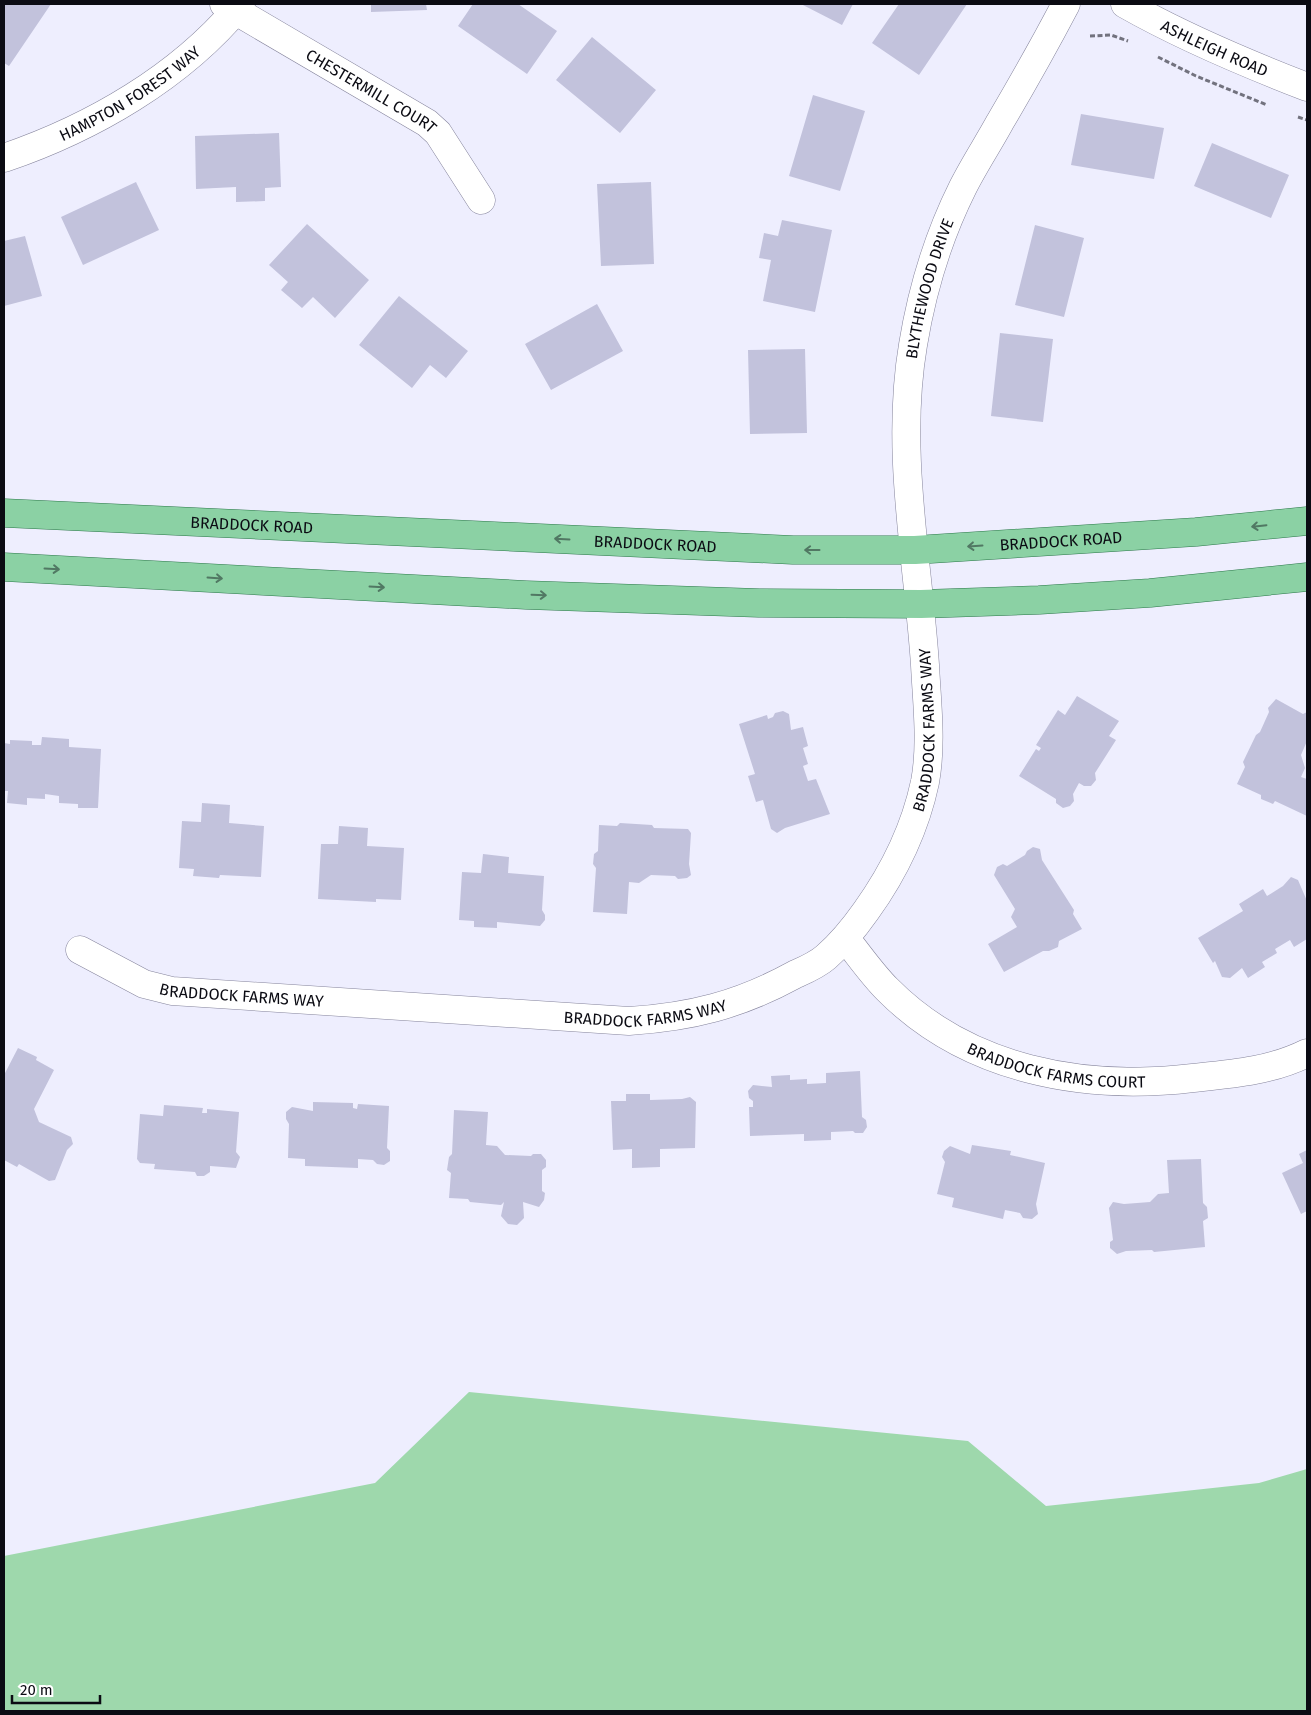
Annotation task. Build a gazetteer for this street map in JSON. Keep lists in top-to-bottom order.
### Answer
{
  "streets": {
    "main road": ["BRADDOCK ROAD"],
    "street": [
      "ASHLEIGH ROAD",
      "HAMPTON FOREST WAY",
      "CHESTERMILL COURT",
      "BLYTHEWOOD DRIVE",
      "BRADDOCK FARMS WAY",
      "BRADDOCK FARMS COURT"
    ]
  },
  "crossings": [
    ["HAMPTON FOREST WAY", "CHESTERMILL COURT"],
    ["BLYTHEWOOD DRIVE", "BRADDOCK ROAD"],
    ["BLYTHEWOOD DRIVE", "BRADDOCK FARMS WAY"],
    ["BRADDOCK FARMS WAY", "BRADDOCK FARMS COURT"]
  ],
  "scale_bar": "20 m"
}
